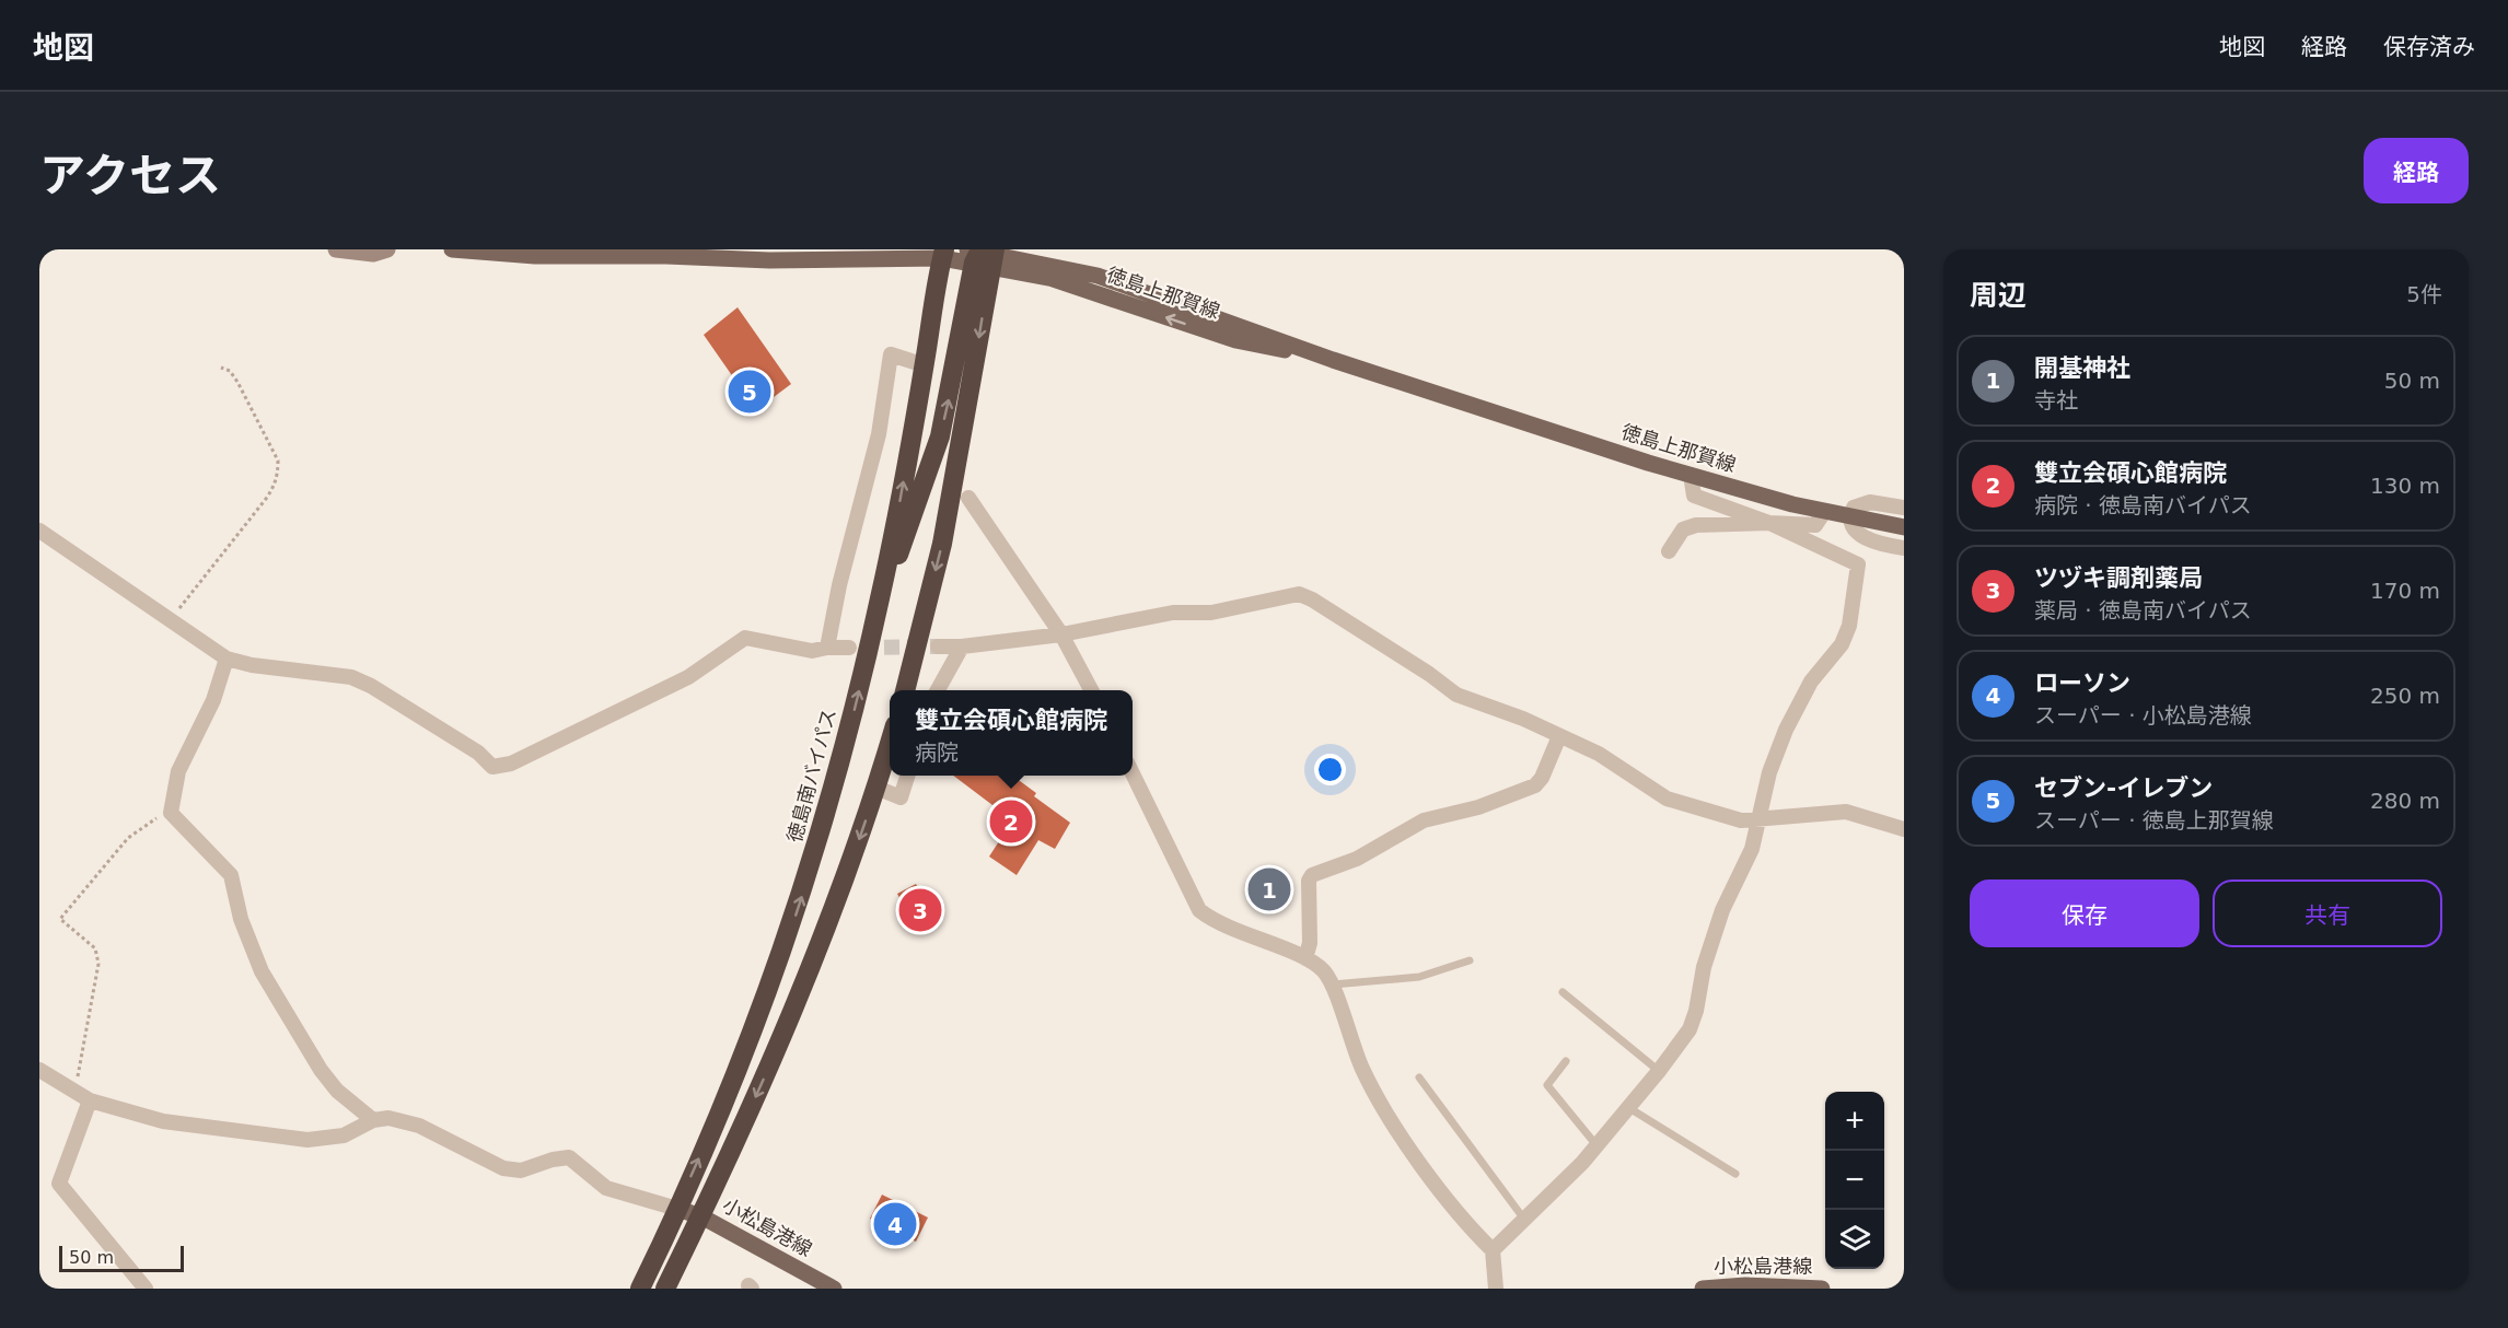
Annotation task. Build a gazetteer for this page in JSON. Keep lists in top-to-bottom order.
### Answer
{
  "streets": {
    "highway": ["徳島南バイパス"],
    "main road": ["徳島上那賀線", "小松島港線"]
  },
  "crossings": [
    ["徳島上那賀線", "徳島南バイパス"],
    ["徳島南バイパス", "小松島港線"]
  ],
  "scale_bar": "50 m",
  "page": {
    "header": "地図",
    "nav": ["地図", "経路", "保存済み"],
    "title": "アクセス",
    "buttons": [
      "経路",
      ["保存", "共有"]
    ],
    "heading": ["周辺", "5件"],
    "list": [
      {
        "mark": "1",
        "name": "開基神社",
        "note": "寺社",
        "value": "50 m"
      },
      {
        "mark": "2",
        "name": "雙立会碩心館病院",
        "note": "病院 · 徳島南バイパス",
        "value": "130 m"
      },
      {
        "mark": "3",
        "name": "ツヅキ調剤薬局",
        "note": "薬局 · 徳島南バイパス",
        "value": "170 m"
      },
      {
        "mark": "4",
        "name": "ローソン",
        "note": "スーパー · 小松島港線",
        "value": "250 m"
      },
      {
        "mark": "5",
        "name": "セブン-イレブン",
        "note": "スーパー · 徳島上那賀線",
        "value": "280 m"
      }
    ],
    "pins": [
      "5",
      "2",
      "1",
      "3",
      "4"
    ],
    "popup": ["雙立会碩心館病院", "病院"],
    "map_buttons": ["+", "−"],
    "scale": "50 m"
  }
}
